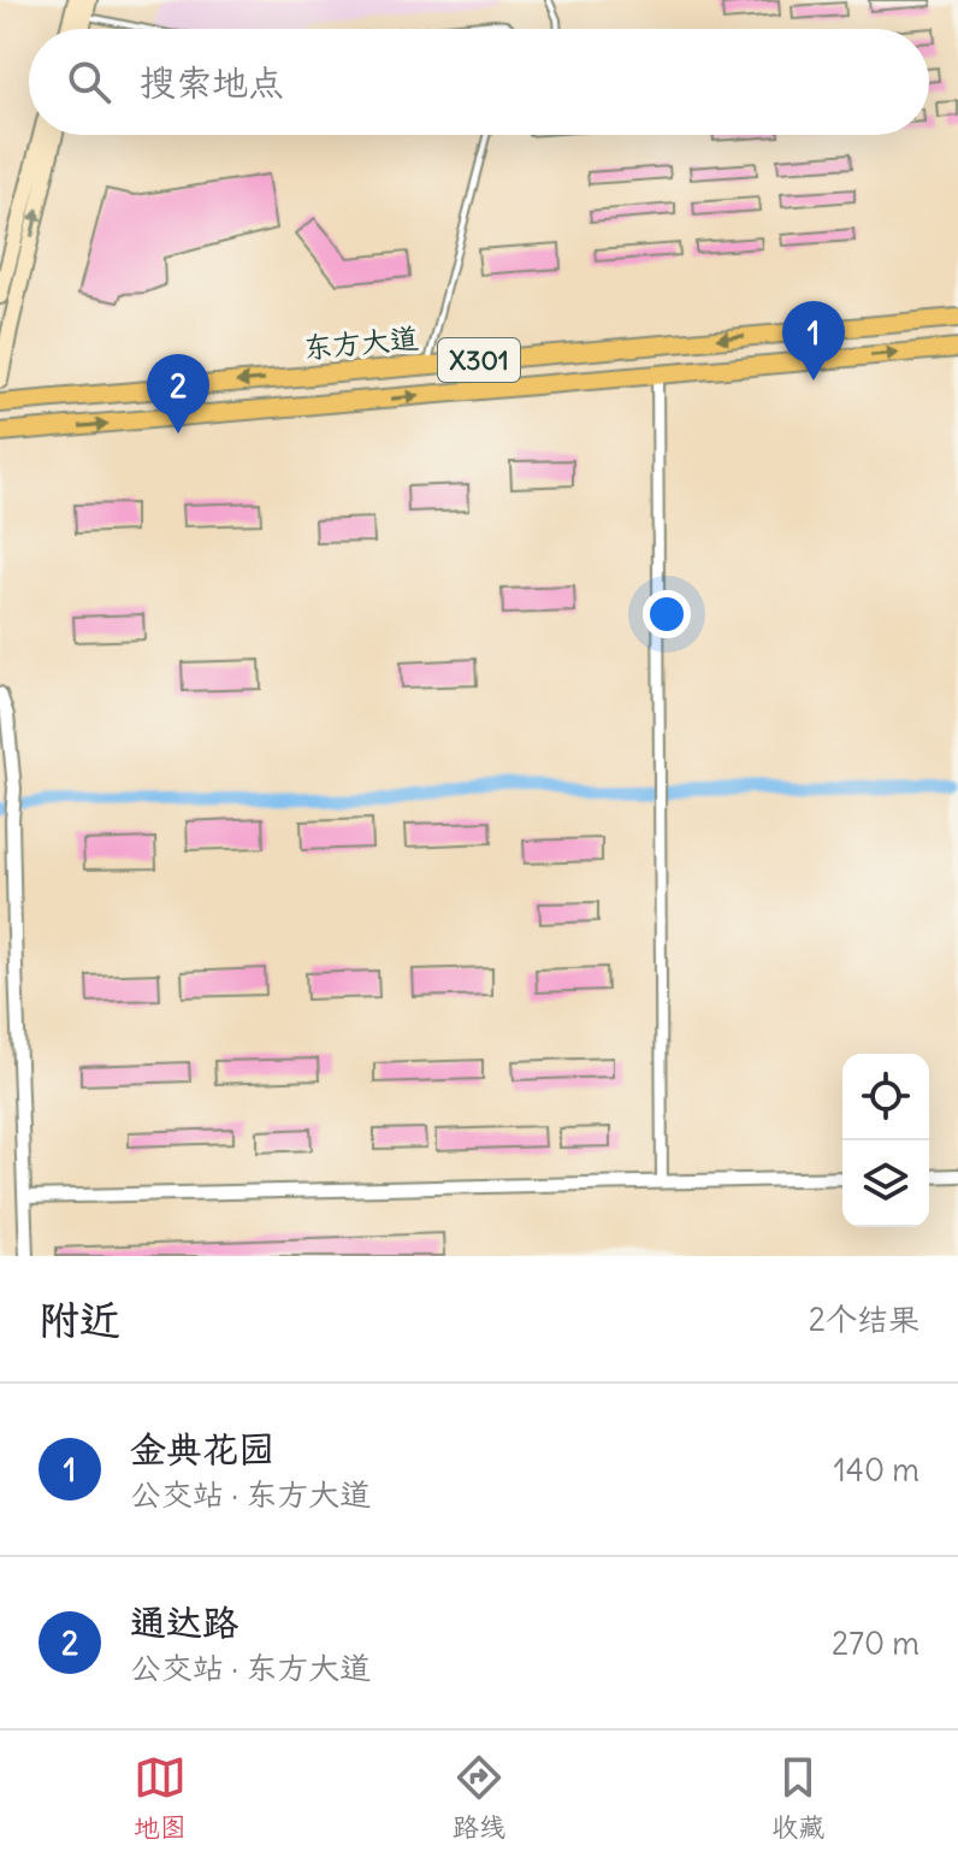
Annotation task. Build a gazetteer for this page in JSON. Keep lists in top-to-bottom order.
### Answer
{
  "streets": {
    "main road": ["东方大道", "X301"]
  },
  "page": {
    "search": "搜索地点",
    "pins": ["1", "2"],
    "heading": ["附近", "2个结果"],
    "list": [
      {
        "mark": "1",
        "name": "金典花园",
        "note": "公交站 · 东方大道",
        "value": "140 m"
      },
      {
        "mark": "2",
        "name": "通达路",
        "note": "公交站 · 东方大道",
        "value": "270 m"
      }
    ],
    "nav": ["地图", "路线", "收藏"]
  }
}
